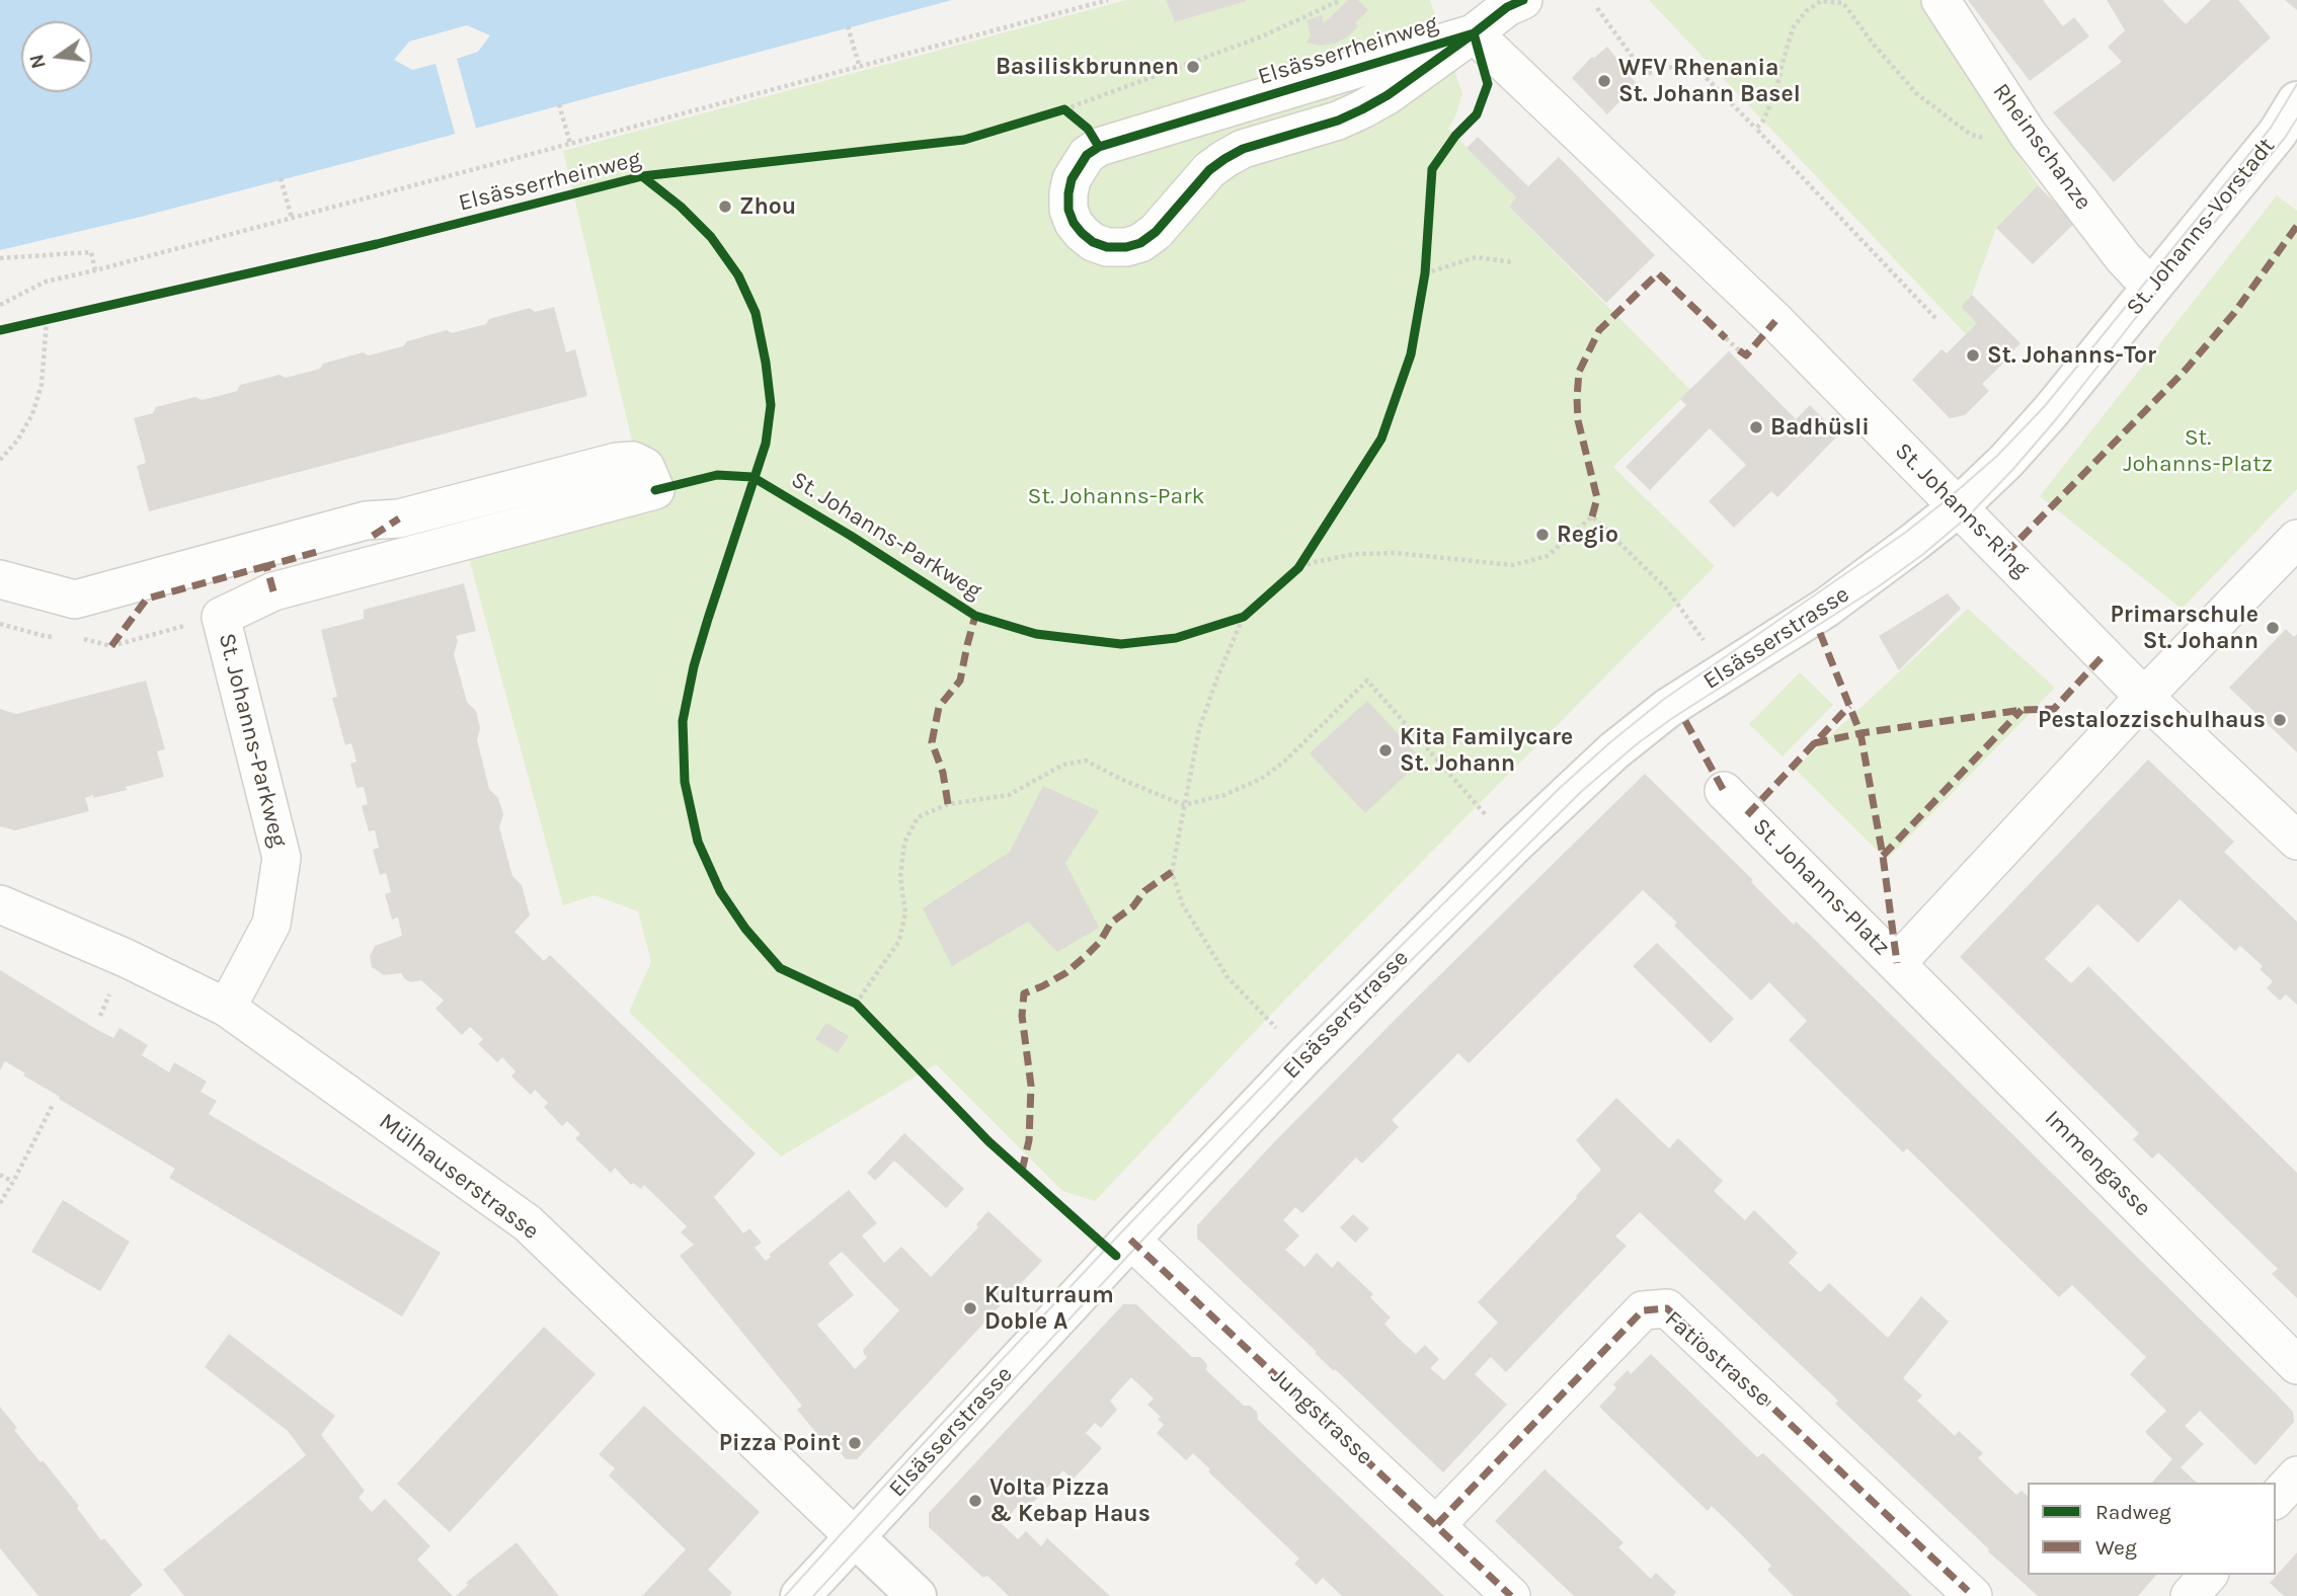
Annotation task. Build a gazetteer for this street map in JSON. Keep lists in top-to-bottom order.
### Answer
{
  "streets": {
    "street": [
      "Elsässerrheinweg",
      "Rheinschanze",
      "St. Johanns-Vorstadt",
      "St. Johanns-Ring",
      "St. Johanns-Parkweg",
      "Elsässerstrasse",
      "St. Johanns-Platz",
      "Immengasse",
      "Mülhauserstrasse",
      "Fatiostrasse",
      "Jungstrasse"
    ]
  },
  "crossings": [
    ["Elsässerrheinweg", "St. Johanns-Ring"],
    ["Rheinschanze", "St. Johanns-Vorstadt"],
    ["St. Johanns-Vorstadt", "St. Johanns-Ring"],
    ["St. Johanns-Vorstadt", "Elsässerstrasse"],
    ["St. Johanns-Ring", "Elsässerstrasse"],
    ["St. Johanns-Ring", "St. Johanns-Platz"],
    ["St. Johanns-Parkweg", "Mülhauserstrasse"],
    ["Elsässerstrasse", "Mülhauserstrasse"],
    ["Elsässerstrasse", "Jungstrasse"],
    ["St. Johanns-Platz", "Immengasse"],
    ["Fatiostrasse", "Jungstrasse"]
  ],
  "parks": ["St. Johanns-Platz", "St. Johanns-Park"],
  "places": [
    "Basiliskbrunnen",
    "WFV Rhenania St. Johann Basel",
    "Zhou",
    "St. Johanns-Tor",
    "Badhüsli",
    "Regio",
    "Primarschule St. Johann",
    "Pestalozzischulhaus",
    "Kita Familycare St. Johann",
    "Kulturraum Doble A",
    "Pizza Point",
    "Volta Pizza & Kebap Haus"
  ],
  "legend": ["Radweg", "Weg"],
  "north": "left"
}
